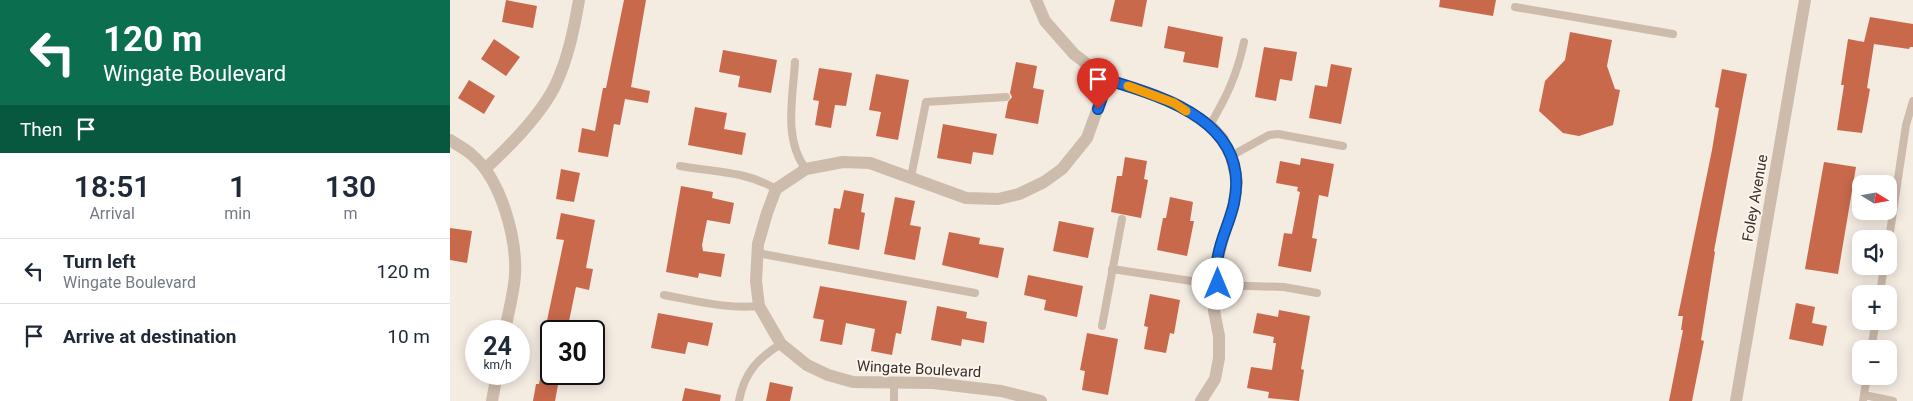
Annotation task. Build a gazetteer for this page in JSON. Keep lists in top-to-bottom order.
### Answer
{
  "streets": {
    "street": ["Foley Avenue", "Wingate Boulevard"]
  },
  "north": "right",
  "page": {
    "turn": ["120 m", "Wingate Boulevard"],
    "then": "Then",
    "eta": [
      "18:51",
      "Arrival",
      "1",
      "min",
      "130",
      "m"
    ],
    "map_buttons": ["+", "−"],
    "list": [
      {
        "name": "Turn left",
        "note": "Wingate Boulevard",
        "value": "120 m"
      },
      {
        "name": "Arrive at destination",
        "value": "10 m"
      }
    ],
    "speed": "24 km/h",
    "limit": "30"
  }
}
